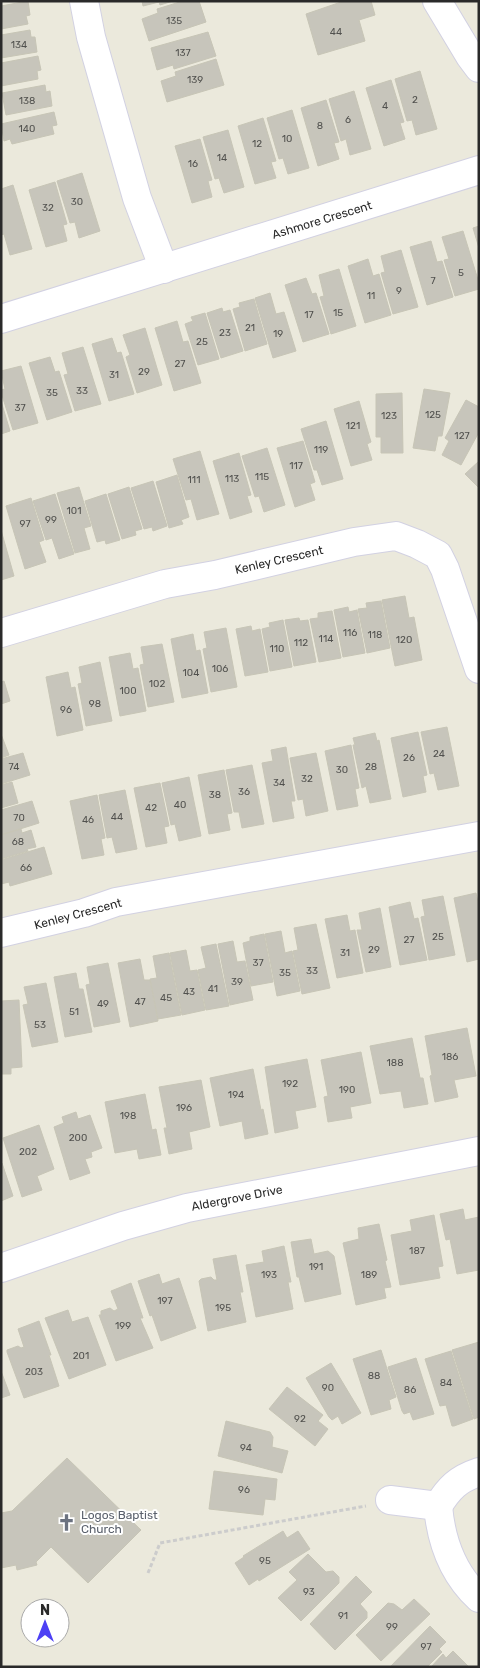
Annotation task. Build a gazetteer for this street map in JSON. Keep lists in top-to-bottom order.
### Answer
{
  "streets": {
    "street": ["Ashmore Crescent", "Kenley Crescent", "Aldergrove Drive"]
  },
  "places": {
    "church": ["Logos Baptist Church"]
  },
  "house_numbers": [
    "135",
    "44",
    "134",
    "137",
    "139",
    "2",
    "138",
    "4",
    "6",
    "8",
    "140",
    "10",
    "12",
    "14",
    "16",
    "30",
    "32",
    "5",
    "7",
    "9",
    "11",
    "15",
    "17",
    "21",
    "23",
    "19",
    "25",
    "27",
    "29",
    "31",
    "33",
    "35",
    "37",
    "125",
    "123",
    "121",
    "127",
    "119",
    "117",
    "115",
    "113",
    "111",
    "101",
    "99",
    "97",
    "116",
    "118",
    "114",
    "120",
    "112",
    "110",
    "106",
    "104",
    "102",
    "100",
    "98",
    "96",
    "24",
    "26",
    "74",
    "28",
    "30",
    "32",
    "34",
    "36",
    "38",
    "40",
    "42",
    "44",
    "70",
    "46",
    "68",
    "66",
    "25",
    "27",
    "29",
    "31",
    "37",
    "33",
    "35",
    "39",
    "41",
    "43",
    "45",
    "47",
    "49",
    "51",
    "53",
    "186",
    "188",
    "192",
    "190",
    "194",
    "196",
    "198",
    "200",
    "202",
    "187",
    "191",
    "193",
    "189",
    "197",
    "195",
    "199",
    "201",
    "203",
    "88",
    "84",
    "90",
    "86",
    "92",
    "94",
    "96",
    "95",
    "93",
    "91",
    "99",
    "97"
  ],
  "north": "top"
}
